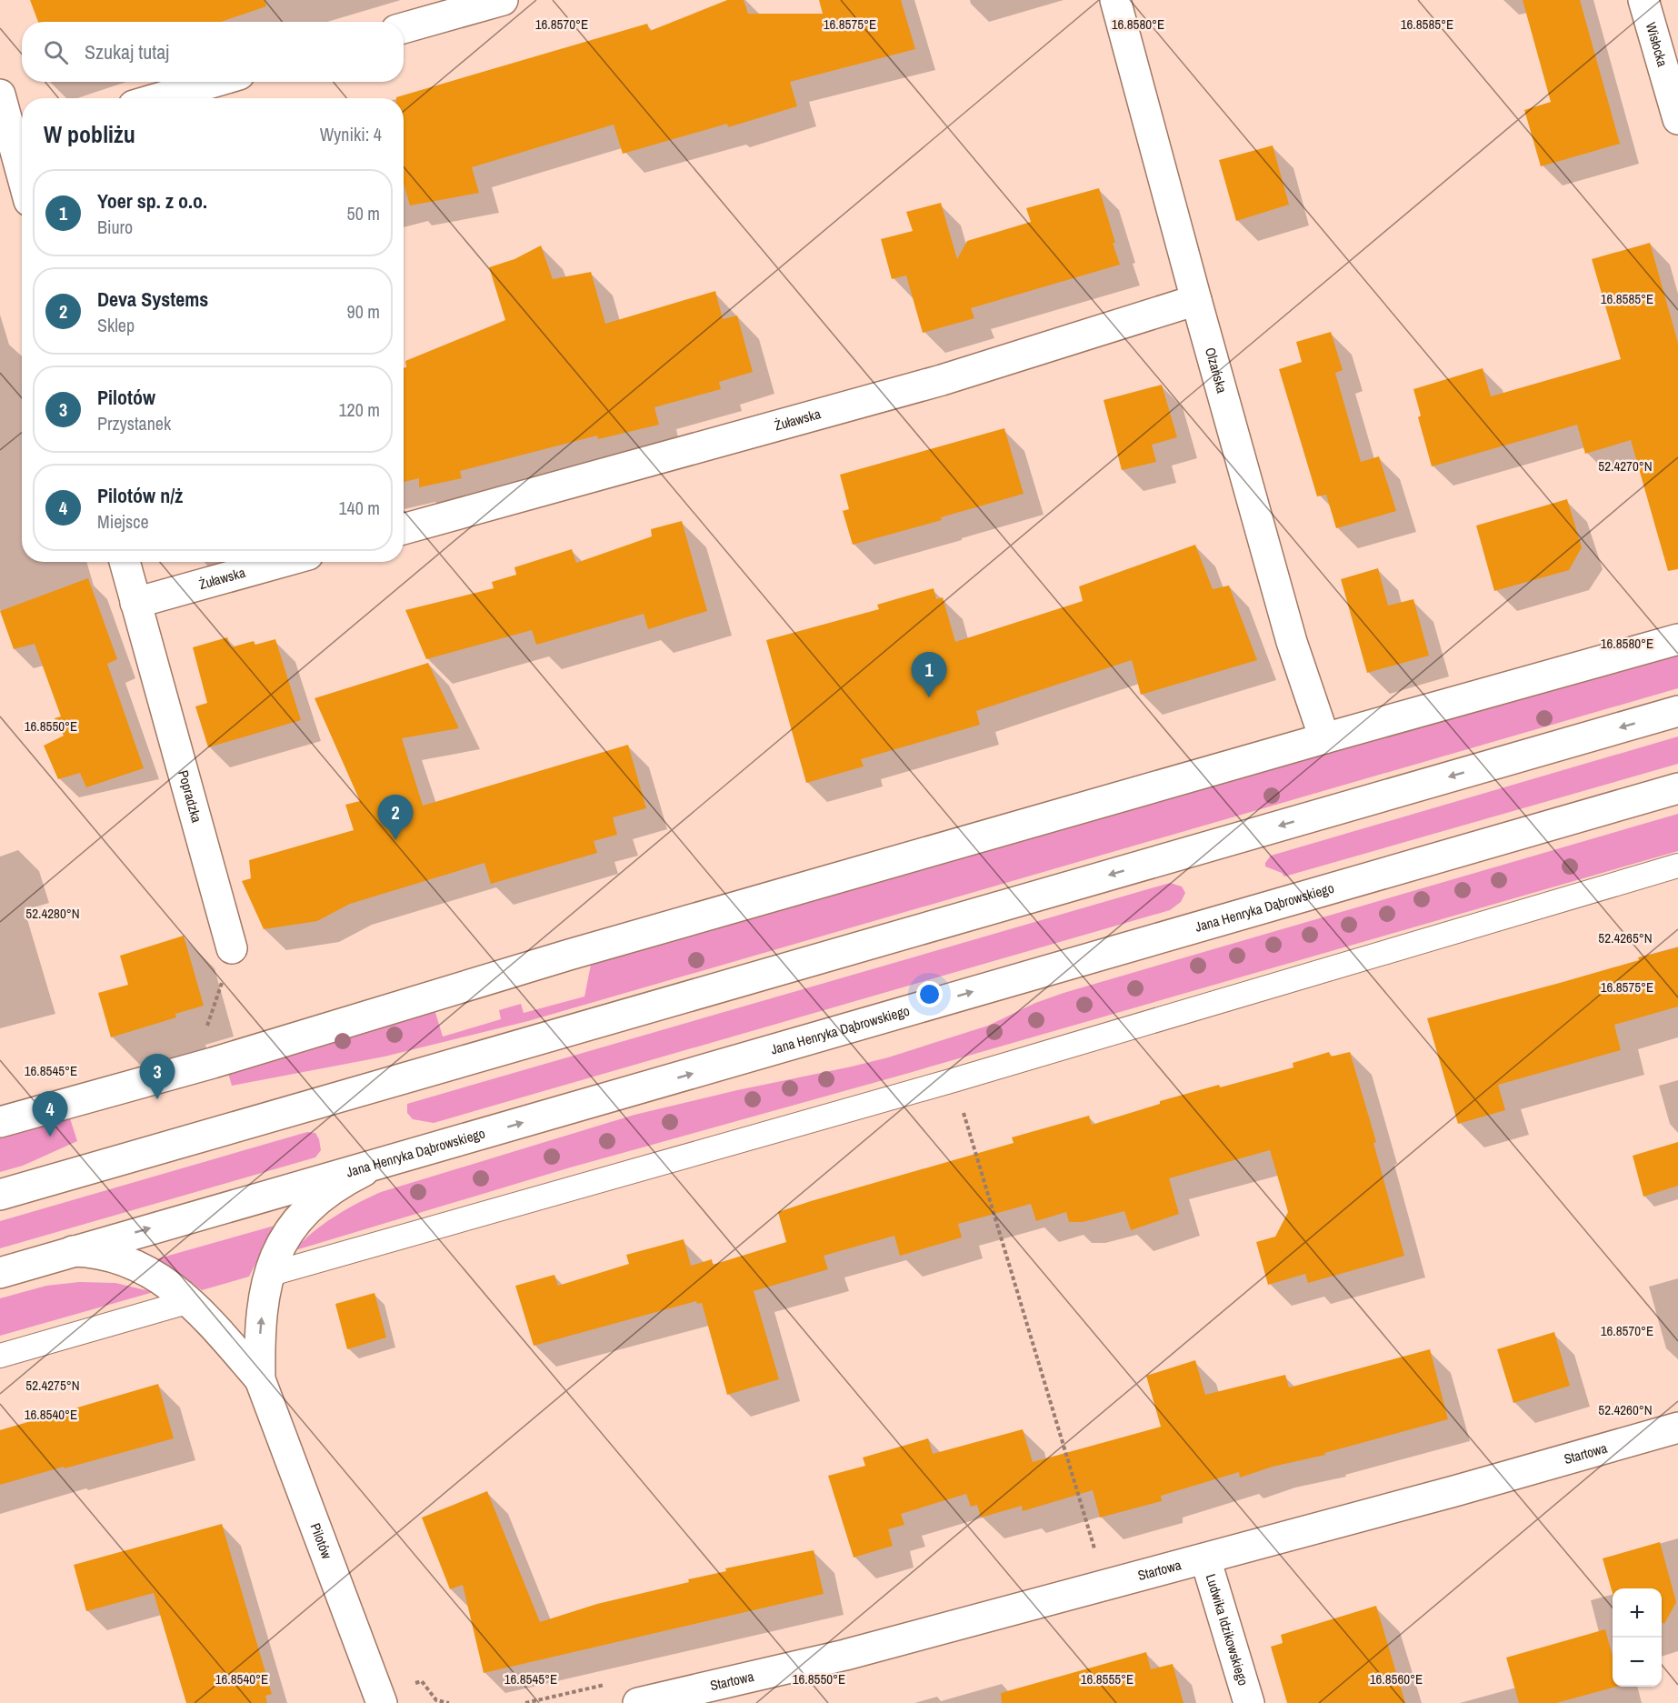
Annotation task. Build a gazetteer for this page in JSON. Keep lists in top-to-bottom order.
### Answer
{
  "streets": {
    "street": [
      "Wisłocka",
      "Olzańska",
      "Żuławska",
      "Popradzka",
      "Jana Henryka Dąbrowskiego",
      "Startowa",
      "Pilotów",
      "Ludwika Idzikowskiego"
    ]
  },
  "crossings": [
    ["Olzańska", "Żuławska"],
    ["Żuławska", "Popradzka"],
    ["Jana Henryka Dąbrowskiego", "Pilotów"],
    ["Startowa", "Ludwika Idzikowskiego"]
  ],
  "page": {
    "search": "Szukaj tutaj",
    "heading": ["W pobliżu", "Wyniki: 4"],
    "list": [
      {
        "mark": "1",
        "name": "Yoer sp. z o.o.",
        "note": "Biuro",
        "value": "50 m"
      },
      {
        "mark": "2",
        "name": "Deva Systems",
        "note": "Sklep",
        "value": "90 m"
      },
      {
        "mark": "3",
        "name": "Pilotów",
        "note": "Przystanek",
        "value": "120 m"
      },
      {
        "mark": "4",
        "name": "Pilotów n/ż",
        "note": "Miejsce",
        "value": "140 m"
      }
    ],
    "pins": [
      "1",
      "2",
      "3",
      "4"
    ],
    "map_buttons": ["+", "−"]
  },
  "coordinates": [
    "16.8570°E",
    "16.8575°E",
    "16.8585°E",
    "16.8580°E",
    "52.4270°N",
    "16.8550°E",
    "52.4280°N",
    "52.4265°N",
    "16.8545°E",
    "52.4275°N",
    "52.4260°N",
    "16.8540°E",
    "16.8555°E",
    "16.8560°E"
  ]
}
